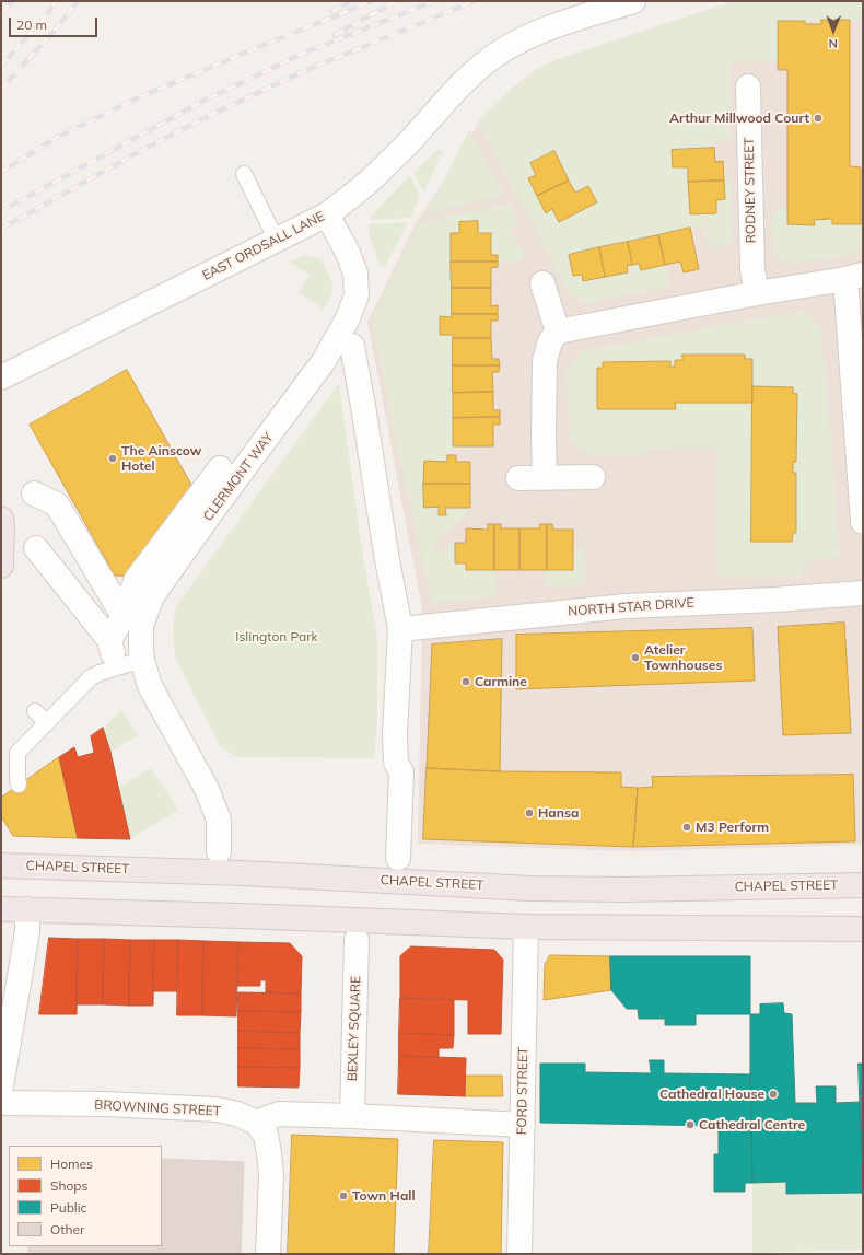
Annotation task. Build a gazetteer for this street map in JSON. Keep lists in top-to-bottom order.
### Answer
{
  "streets": {
    "highway": ["CHAPEL STREET"],
    "street": [
      "RODNEY STREET",
      "EAST ORDSALL LANE",
      "CLERMONT WAY",
      "NORTH STAR DRIVE",
      "BEXLEY SQUARE",
      "FORD STREET",
      "BROWNING STREET"
    ]
  },
  "crossings": [
    ["EAST ORDSALL LANE", "CLERMONT WAY"]
  ],
  "parks": ["Islington Park"],
  "places": [
    "Arthur Millwood Court",
    "The Ainscow Hotel",
    "Atelier Townhouses",
    "Carmine",
    "Hansa",
    "M3 Perform",
    "Cathedral House",
    "Cathedral Centre",
    "Town Hall"
  ],
  "legend": [
    "Homes",
    "Shops",
    "Public",
    "Other"
  ],
  "scale_bar": "20 m",
  "north": "bottom"
}
